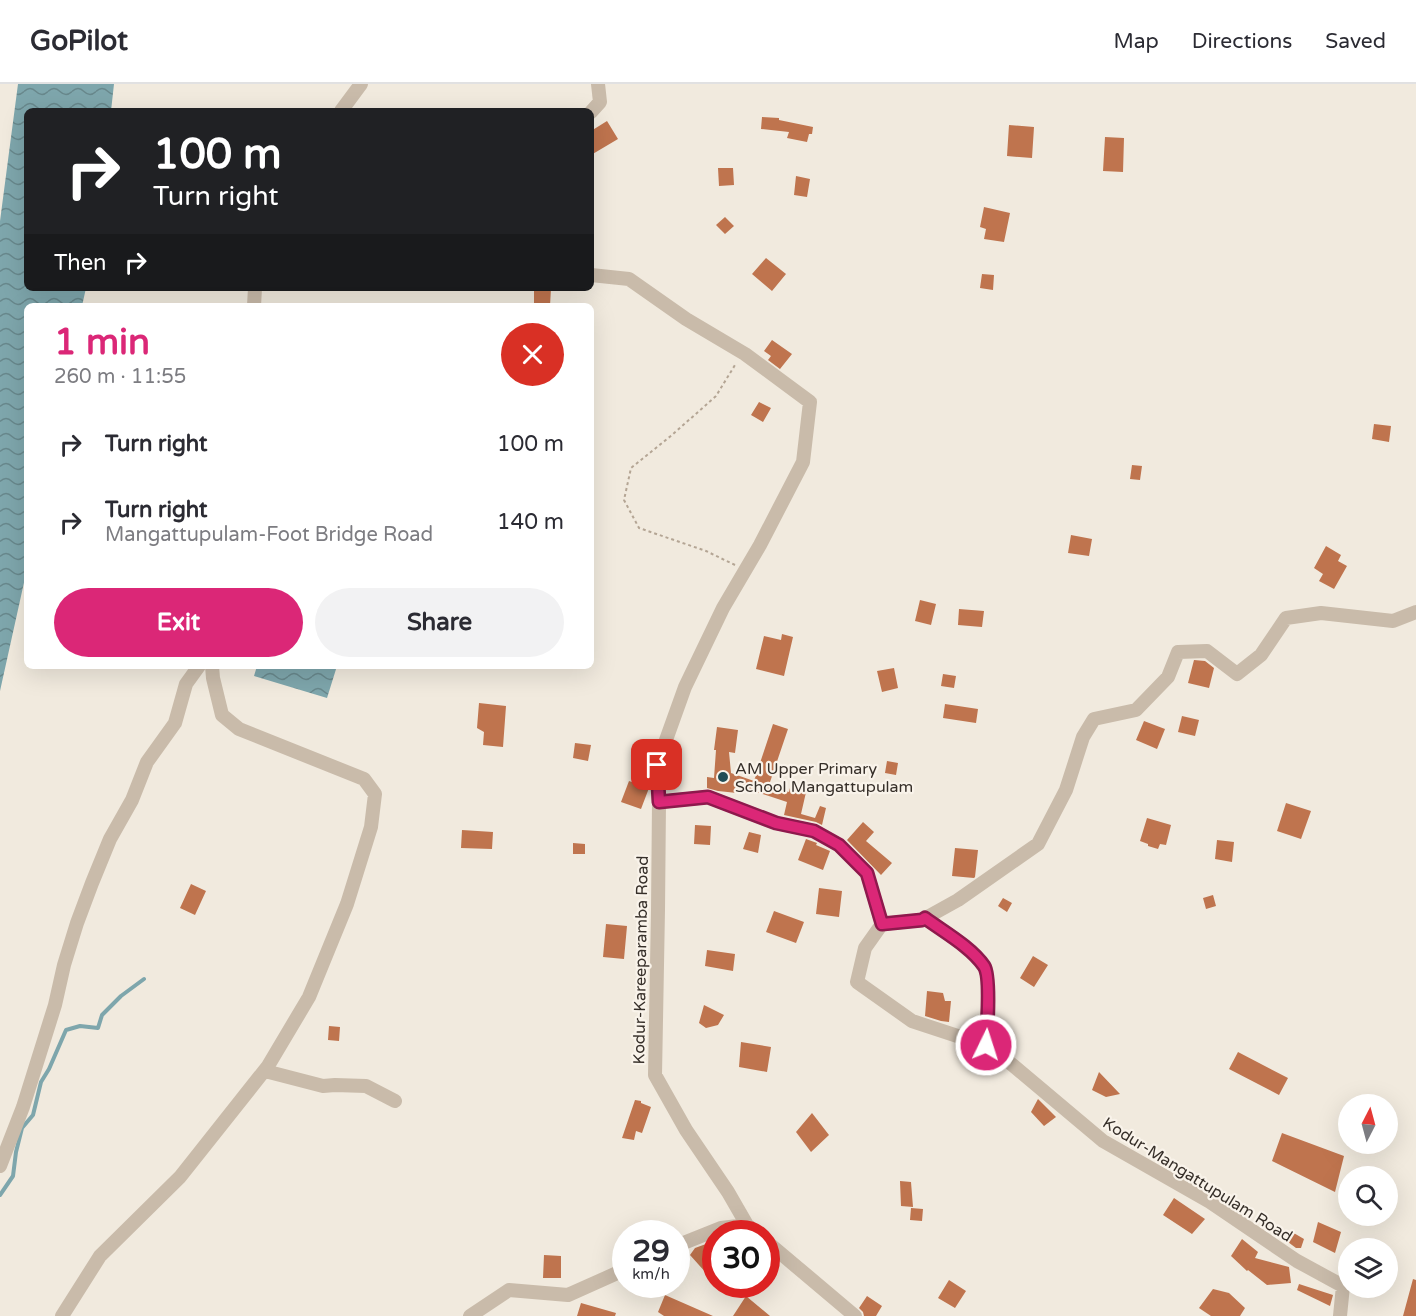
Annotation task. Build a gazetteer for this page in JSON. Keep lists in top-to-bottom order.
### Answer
{
  "streets": {
    "street": ["Kodur-Kareeparamba Road", "Kodur-Mangattupulam Road"]
  },
  "places": ["AM Upper Primary School Mangattupulam"],
  "north": "top",
  "page": {
    "header": "GoPilot",
    "nav": ["Map", "Directions", "Saved"],
    "turn": ["100 m", "Turn right"],
    "then": "Then",
    "heading": ["1 min", "260 m · 11:55"],
    "list": [
      {
        "name": "Turn right",
        "value": "100 m"
      },
      {
        "name": "Turn right",
        "note": "Mangattupulam-Foot Bridge Road",
        "value": "140 m"
      }
    ],
    "buttons": ["Exit", "Share"],
    "speed": "29 km/h",
    "limit": "30"
  }
}
